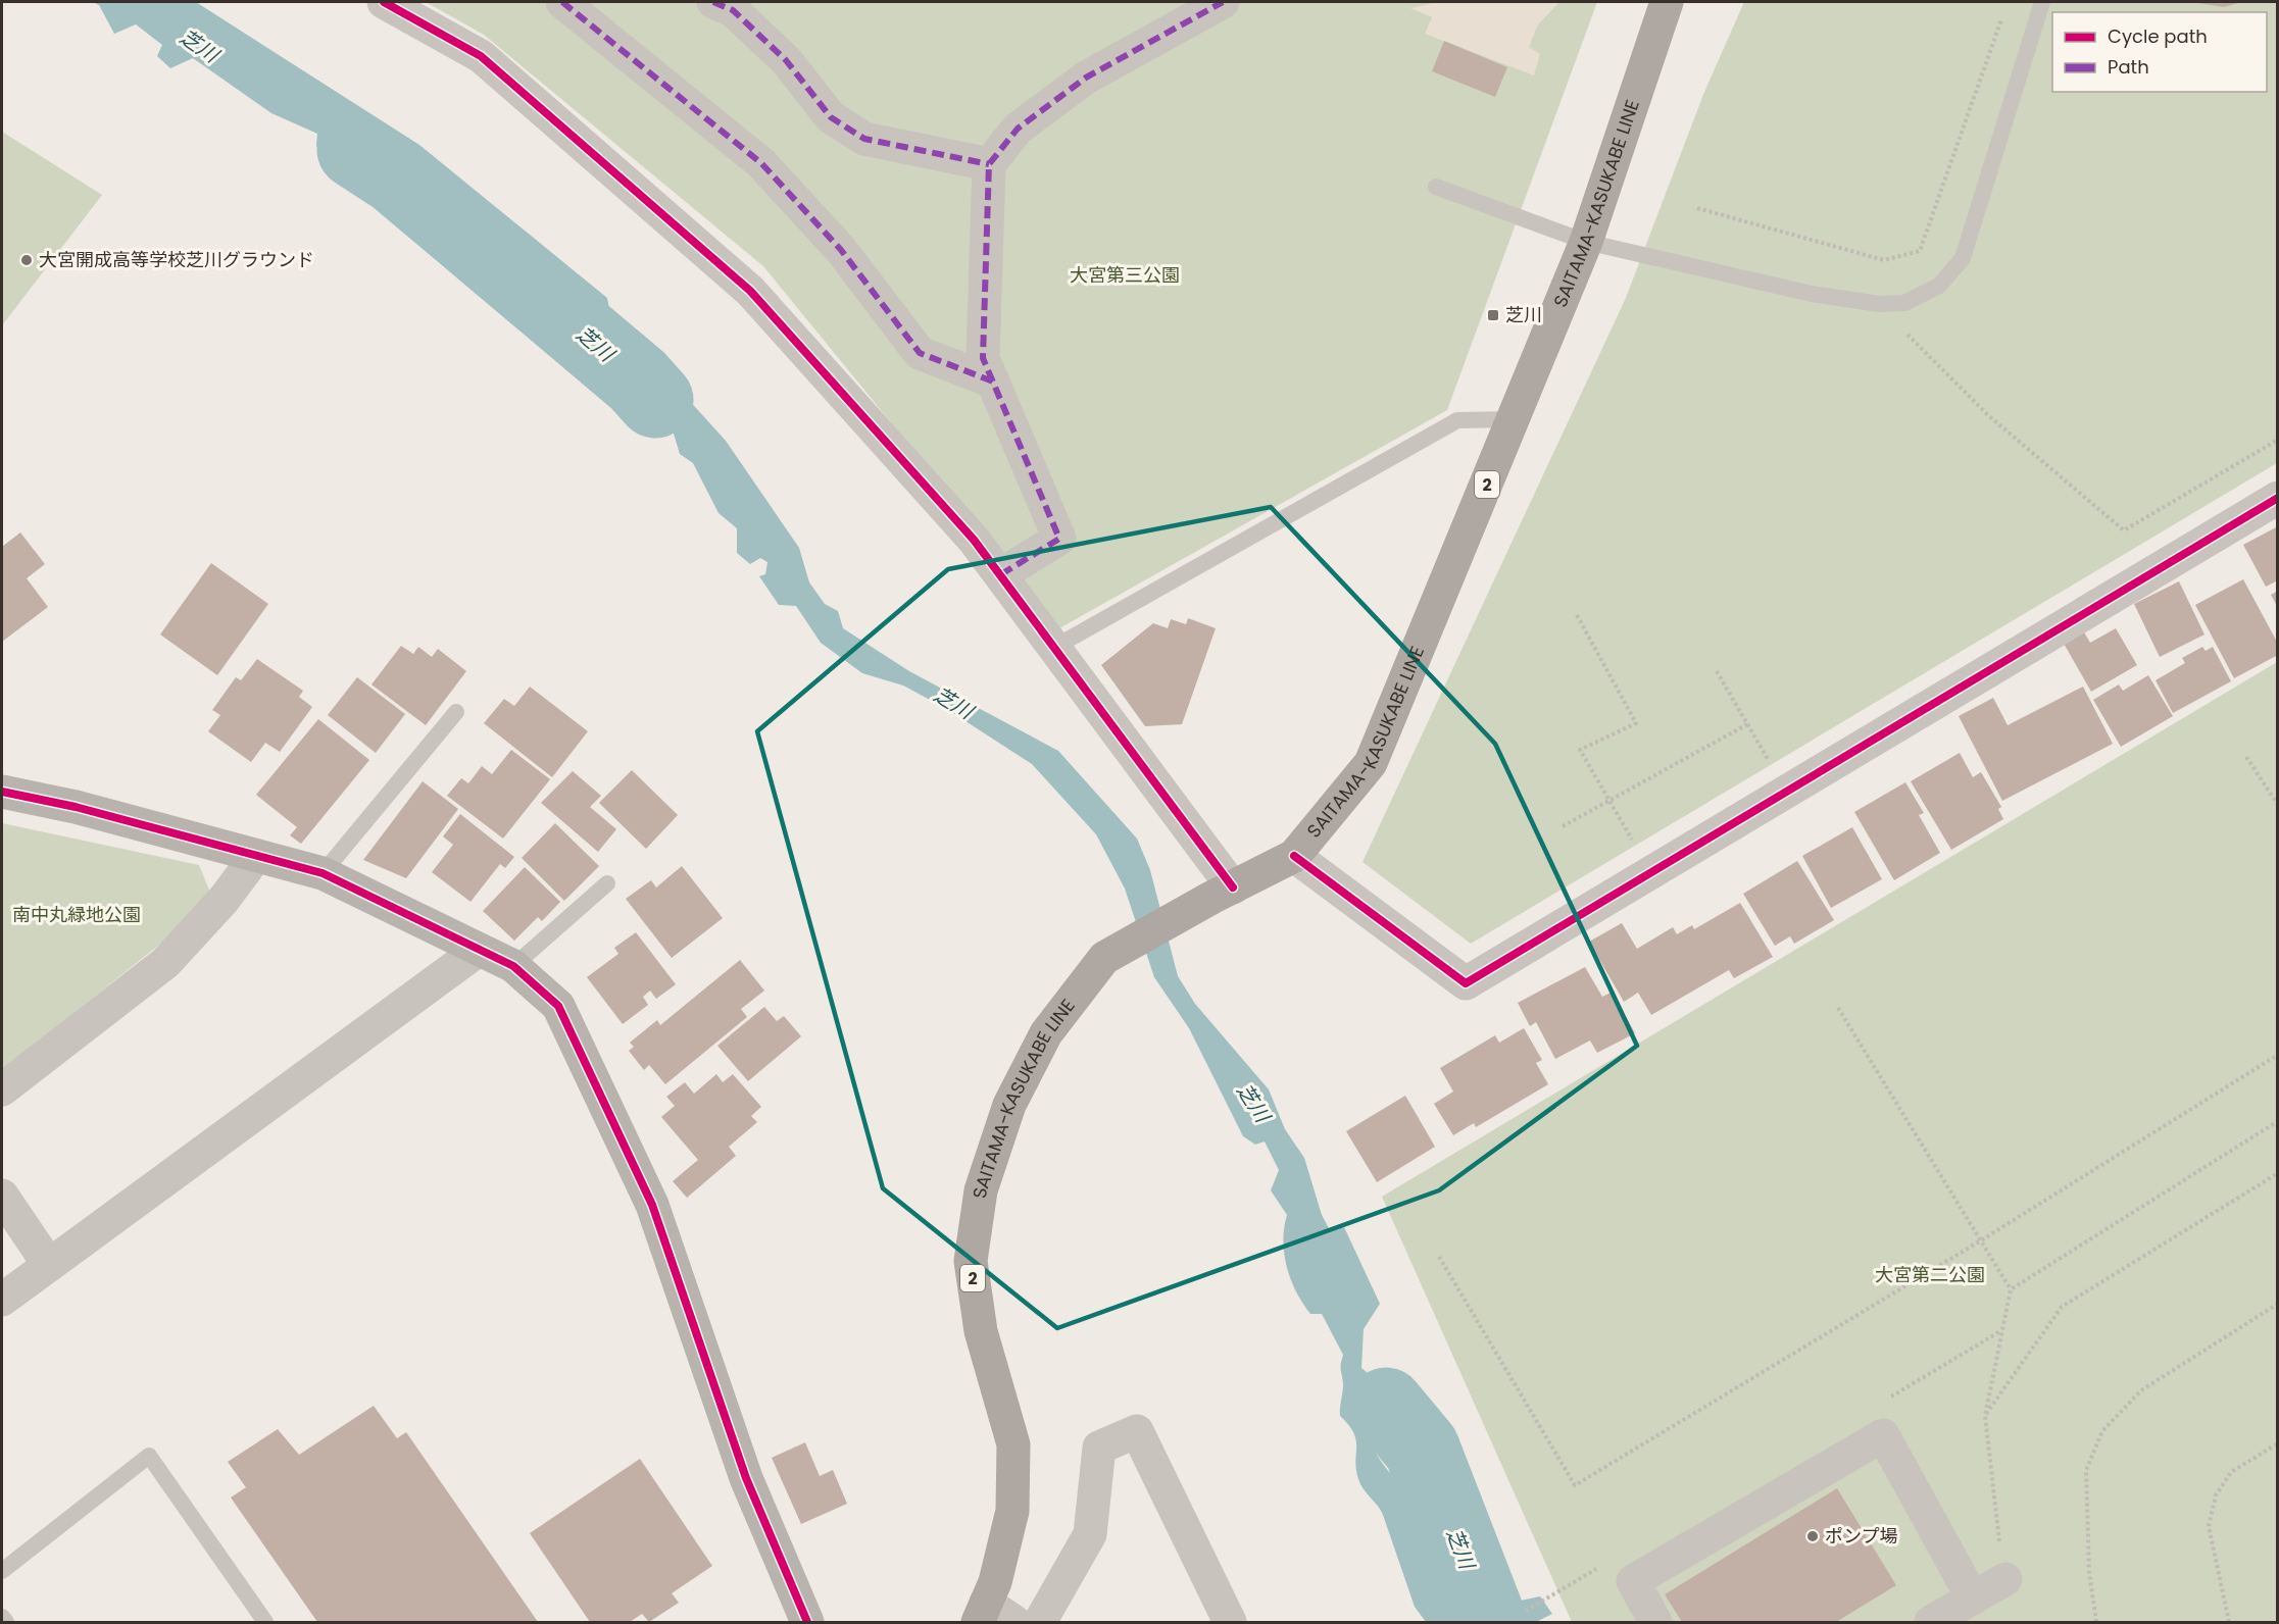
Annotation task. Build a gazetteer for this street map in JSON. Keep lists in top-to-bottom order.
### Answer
{
  "streets": {
    "main road": ["SAITAMA-KASUKABE LINE", "2"]
  },
  "water": ["芝川"],
  "parks": ["大宮第三公園", "南中丸緑地公園", "大宮第二公園"],
  "places": {
    "other": ["大宮開成高等学校芝川グラウンド", "ポンプ場"],
    "transit": ["芝川"]
  },
  "legend": ["Cycle path", "Path"]
}
